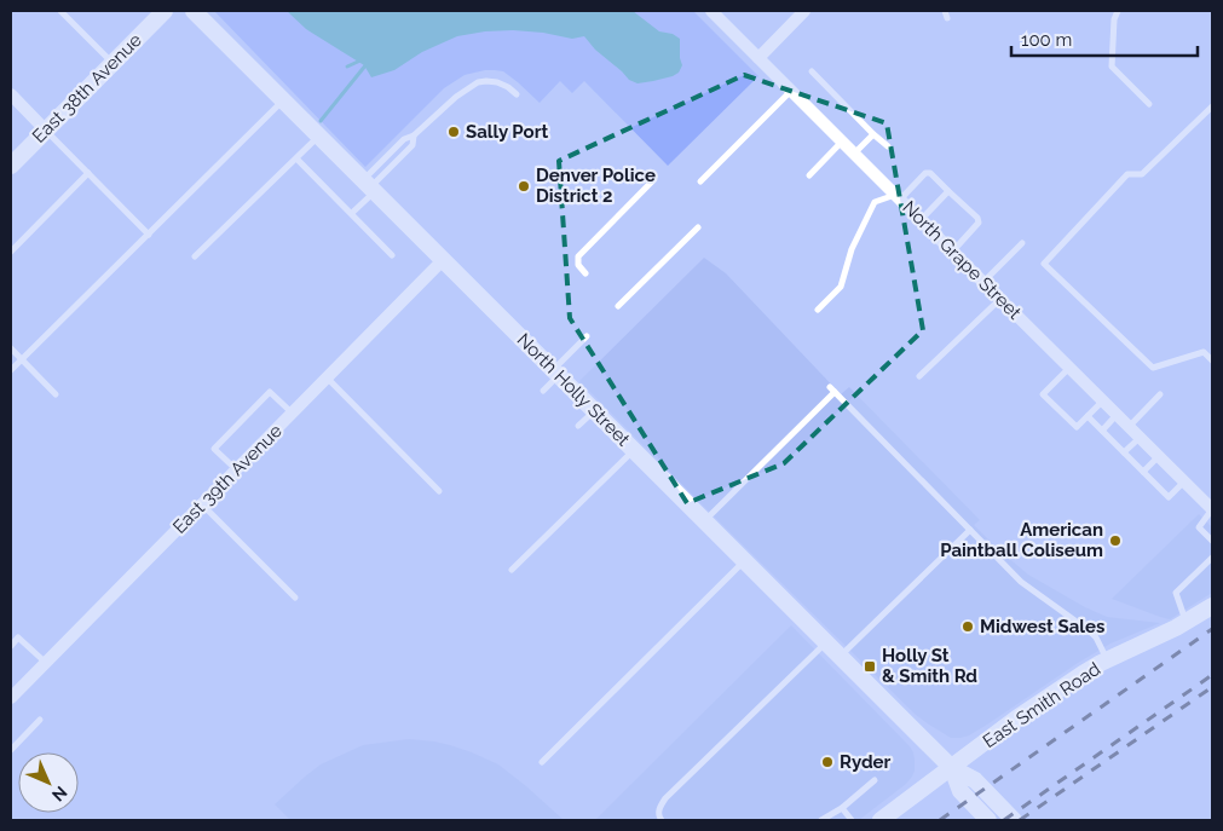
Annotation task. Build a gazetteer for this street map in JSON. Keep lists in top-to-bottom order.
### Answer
{
  "streets": {
    "street": [
      "East 38th Avenue",
      "North Grape Street",
      "North Holly Street",
      "East 39th Avenue",
      "East Smith Road"
    ]
  },
  "crossings": [
    ["North Holly Street", "East 39th Avenue"],
    ["North Holly Street", "East Smith Road"]
  ],
  "places": {
    "other": [
      "Sally Port",
      "Denver Police District 2",
      "American Paintball Coliseum",
      "Midwest Sales",
      "Ryder"
    ],
    "transit": ["Holly St & Smith Rd"]
  },
  "scale_bar": "100 m",
  "north": "bottom right"
}
